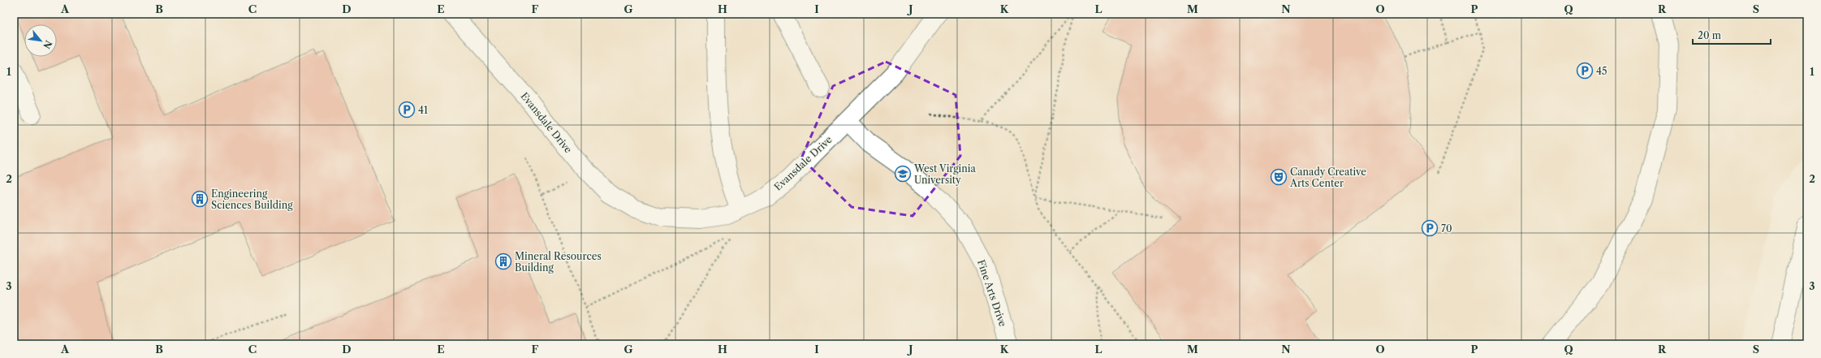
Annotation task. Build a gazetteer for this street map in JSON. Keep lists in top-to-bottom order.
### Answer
{
  "streets": {
    "street": ["Evansdale Drive", "Fine Arts Drive"]
  },
  "crossings": [
    ["Evansdale Drive", "Fine Arts Drive"]
  ],
  "places": {
    "parking": ["45", "41", "70"],
    "school or university": ["West Virginia University"],
    "theatre": ["Canady Creative Arts Center"],
    "building": ["Engineering Sciences Building", "Mineral Resources Building"]
  },
  "scale_bar": "20 m",
  "north": "bottom right",
  "grid": {
    "columns": [
      "A",
      "B",
      "C",
      "D",
      "E",
      "F",
      "G",
      "H",
      "I",
      "J",
      "K",
      "L",
      "M",
      "N",
      "O",
      "P",
      "Q",
      "R",
      "S"
    ],
    "rows": ["1", "2", "3"]
  }
}
